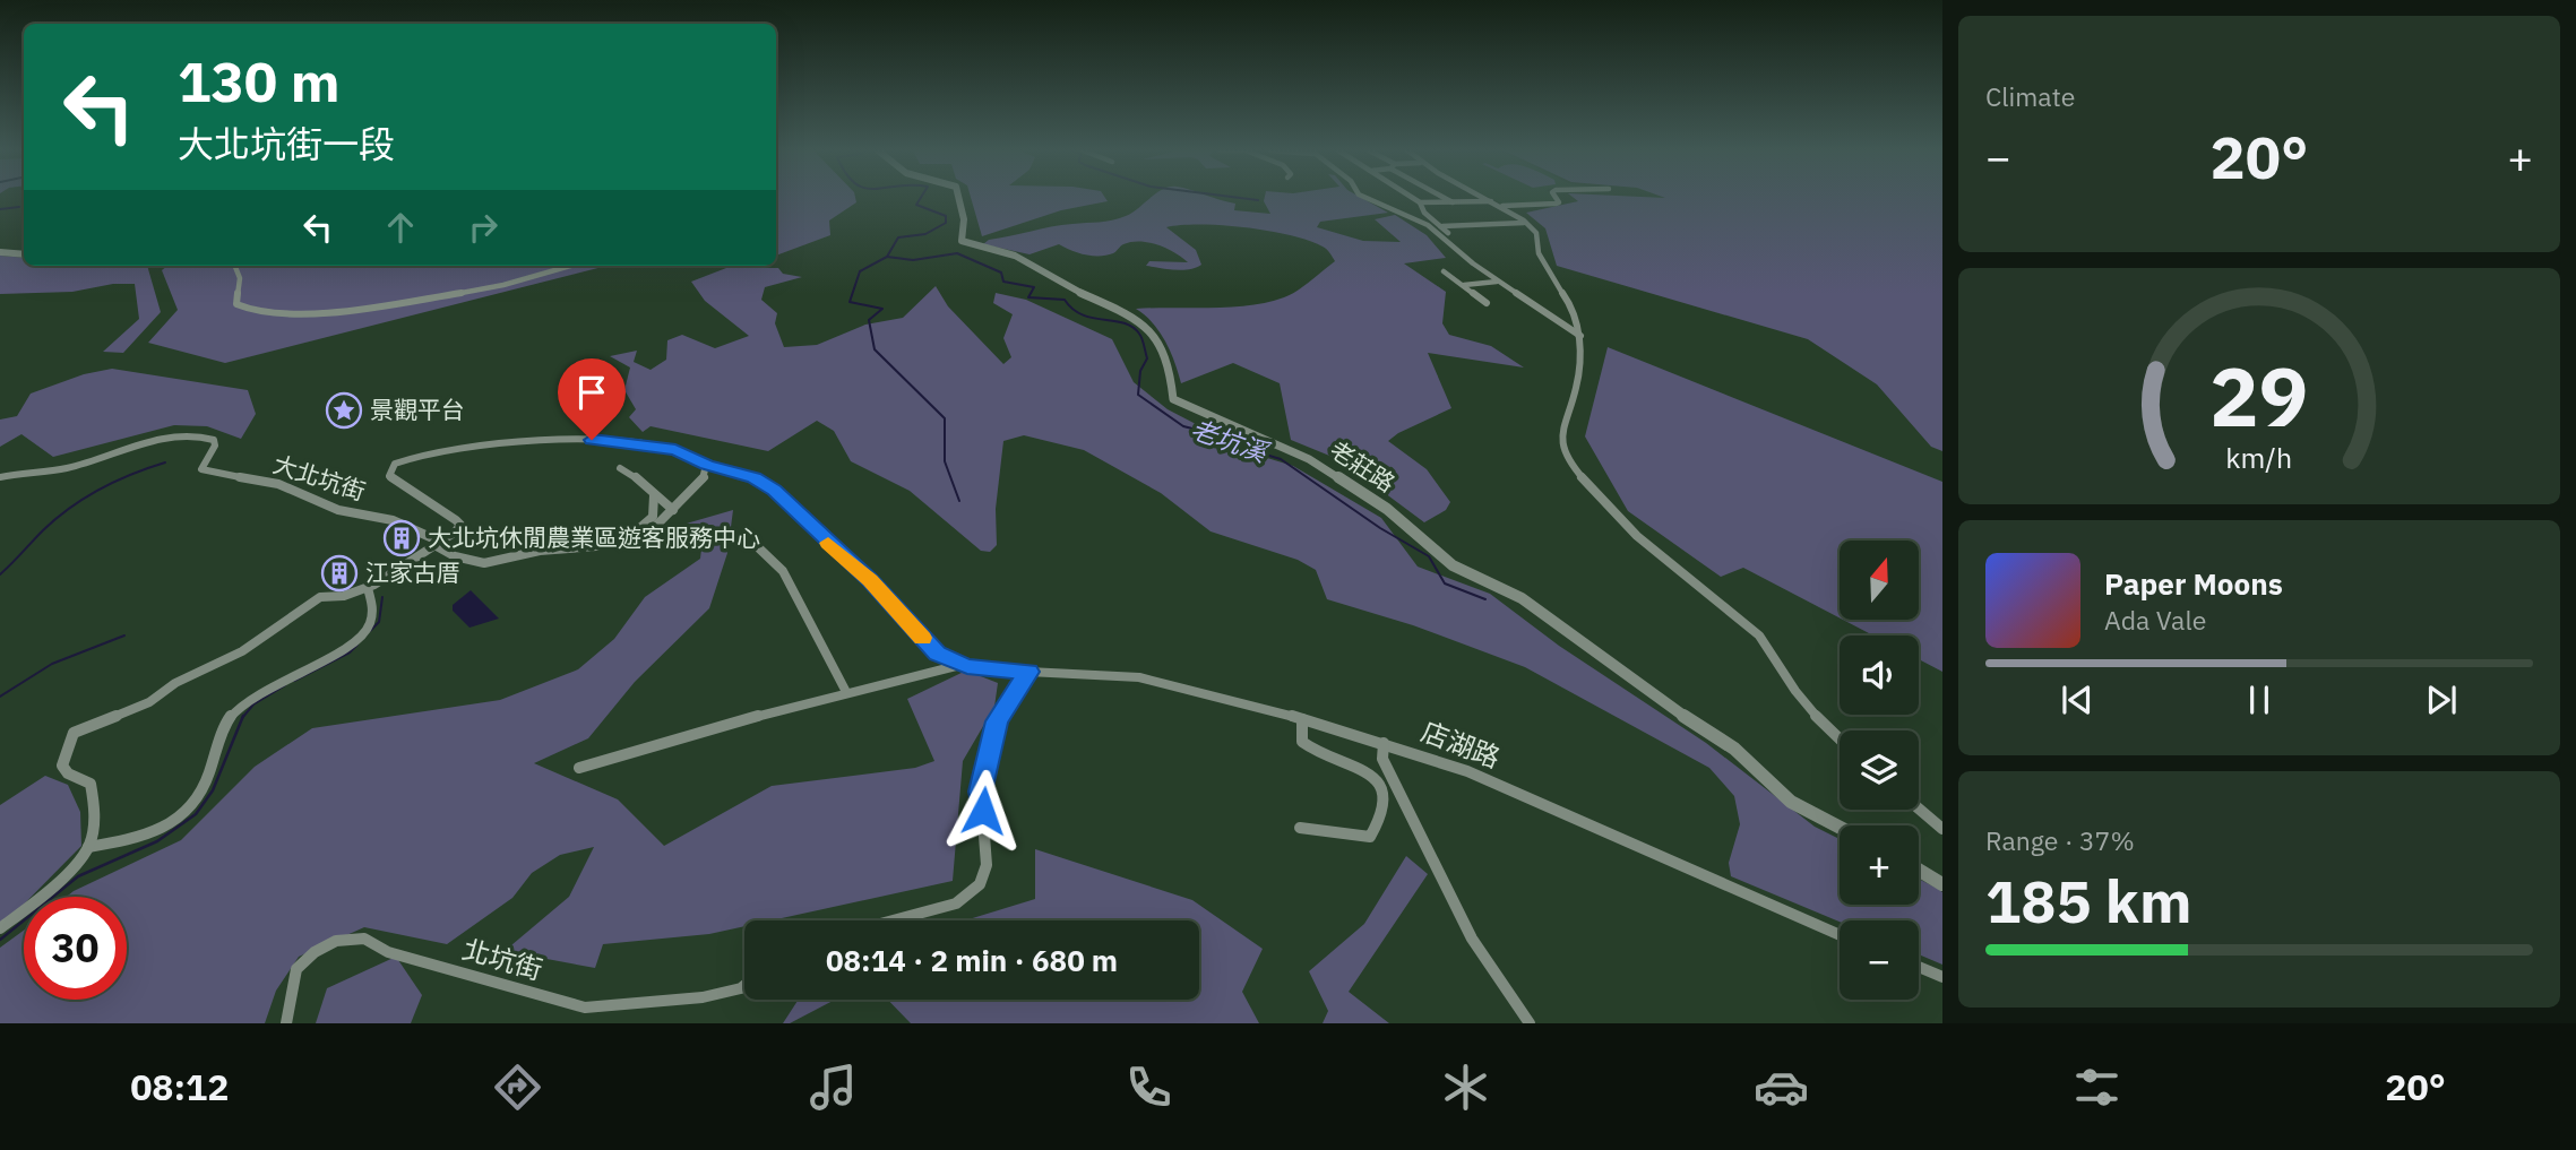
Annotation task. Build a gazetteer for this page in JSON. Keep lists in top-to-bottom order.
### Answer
{
  "streets": {
    "street": [
      "老莊路",
      "大北坑街",
      "店湖路",
      "北坑街"
    ]
  },
  "water": ["老坑溪"],
  "places": {
    "place": ["景觀平台"],
    "building": ["大北坑休閒農業區遊客服務中心", "江家古厝"]
  },
  "north": "top",
  "page": {
    "tile": [
      "Climate",
      ["Range · 37%", "185 km"]
    ],
    "turn": ["130 m", "大北坑街一段"],
    "heat": ["−", "20°", "+"],
    "map_buttons": ["+", "−"],
    "song": ["Paper Moons", "Ada Vale"],
    "limit": "30",
    "trip": "08:14 · 2 min · 680 m",
    "tabs": ["08:12", "20°"],
    "gauge": ["29", "km/h"]
  }
}
